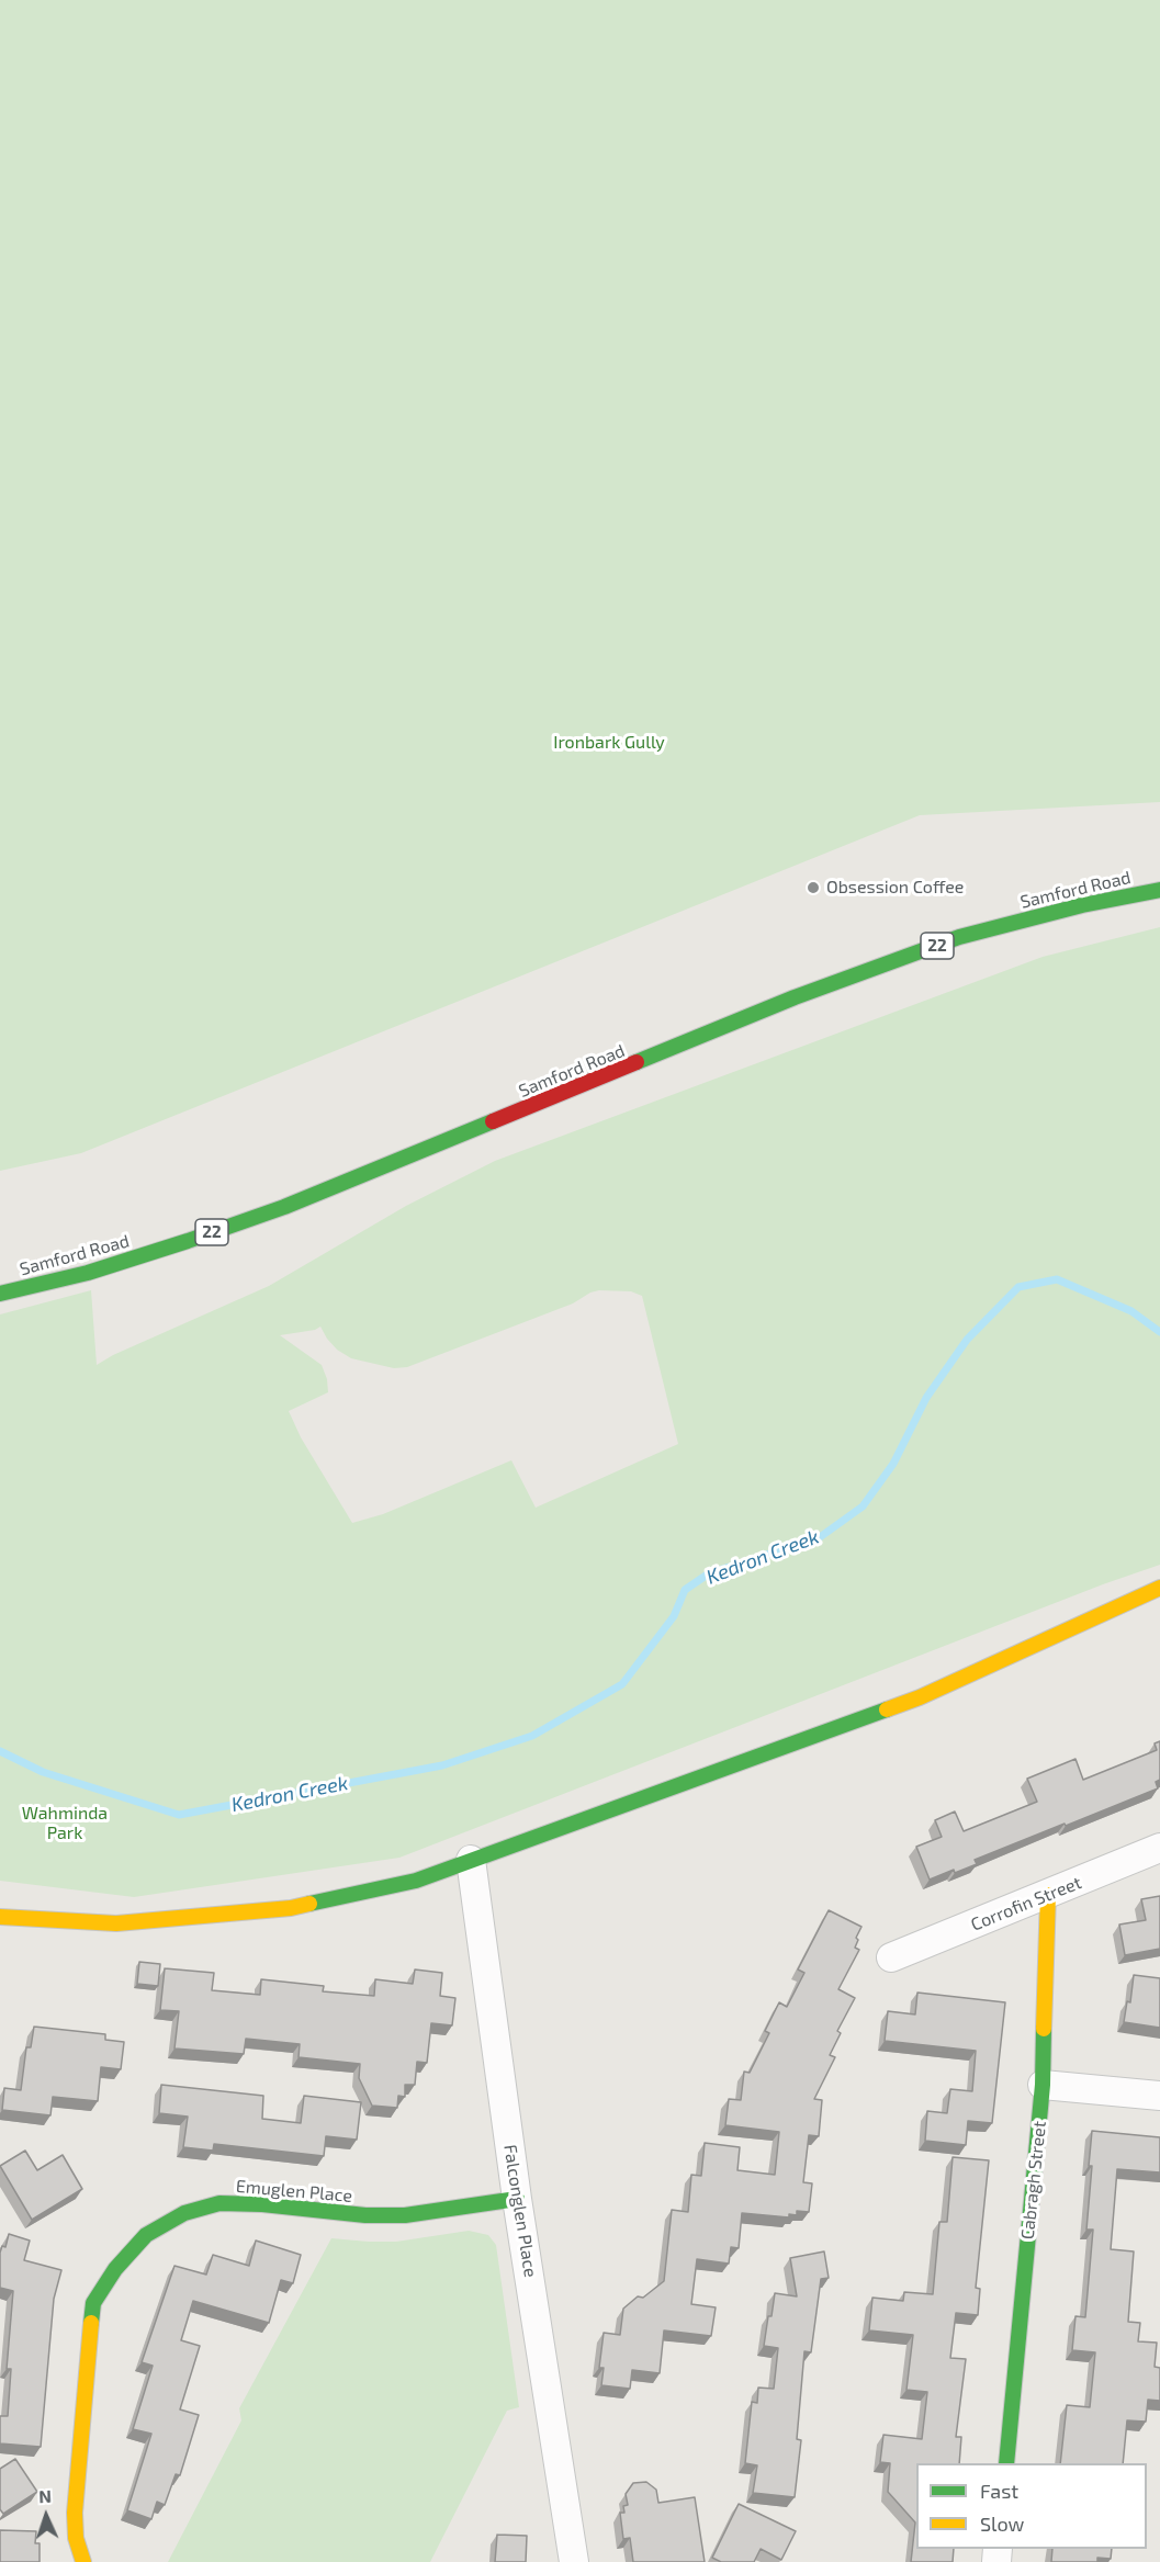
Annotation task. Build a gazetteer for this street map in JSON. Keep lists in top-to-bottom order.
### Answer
{
  "streets": {
    "street": [
      "Samford Road",
      "22",
      "Corrofin Street",
      "Cabragh Street",
      "Emuglen Place",
      "Falconglen Place"
    ]
  },
  "crossings": [
    ["Corrofin Street", "Cabragh Street"],
    ["Emuglen Place", "Falconglen Place"]
  ],
  "water": ["Kedron Creek"],
  "parks": ["Ironbark Gully", "Wahminda Park"],
  "places": ["Obsession Coffee"],
  "legend": ["Fast", "Slow"],
  "north": "top"
}
